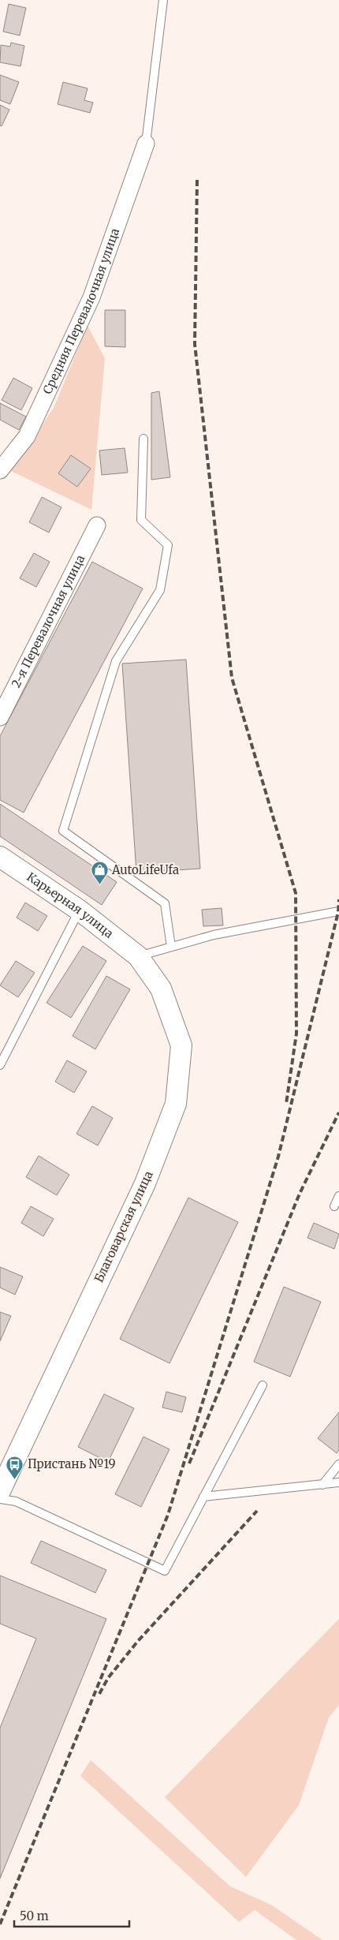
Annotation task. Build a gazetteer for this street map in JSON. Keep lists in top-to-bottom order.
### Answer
{
  "streets": {
    "street": [
      "Средняя Перевалочная улица",
      "2-я Перевалочная улица",
      "Карьерная улица",
      "Благоварская улица"
    ]
  },
  "crossings": [
    ["Карьерная улица", "Благоварская улица"]
  ],
  "places": {
    "shop": ["AutoLifeUfa"],
    "bus stop": ["Пристань №19"]
  },
  "scale_bar": "50 m"
}
